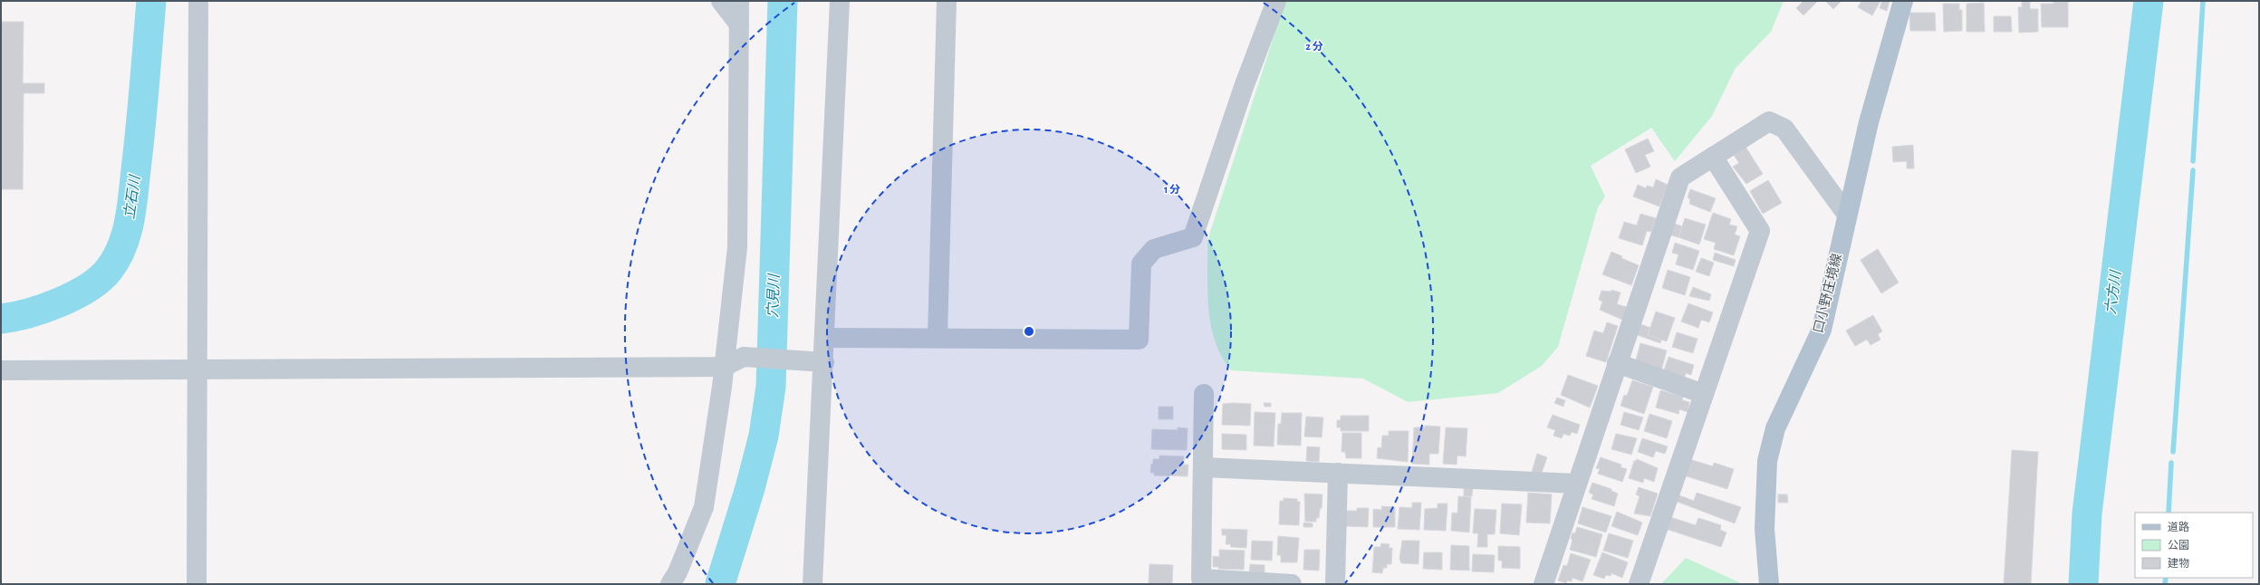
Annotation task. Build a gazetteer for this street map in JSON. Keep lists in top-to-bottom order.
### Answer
{
  "streets": {
    "main road": ["口小野庄境線"]
  },
  "water": ["立石川", "六方川", "穴見川"],
  "legend": ["道路", "公園", "建物"],
  "rings": ["2 分", "1 分"]
}
